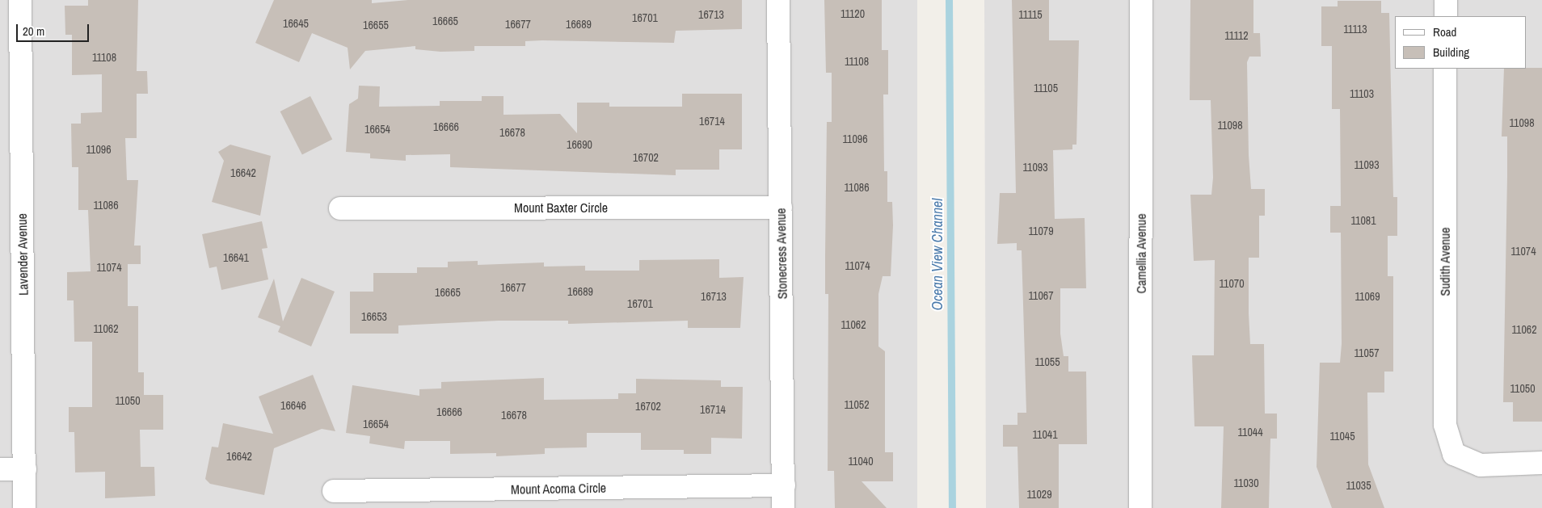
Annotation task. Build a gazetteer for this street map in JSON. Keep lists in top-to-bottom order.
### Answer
{
  "streets": {
    "street": [
      "Mount Baxter Circle",
      "Stonecress Avenue",
      "Camellia Avenue",
      "Lavender Avenue",
      "Sudith Avenue",
      "Mount Acoma Circle"
    ]
  },
  "crossings": [
    ["Mount Baxter Circle", "Stonecress Avenue"],
    ["Stonecress Avenue", "Mount Acoma Circle"]
  ],
  "water": ["Ocean View Channel"],
  "house_numbers": [
    "11120",
    "16713",
    "11115",
    "16701",
    "16665",
    "16645",
    "16677",
    "16689",
    "16655",
    "11113",
    "11112",
    "11108",
    "11108",
    "11105",
    "11103",
    "16714",
    "11098",
    "11098",
    "16666",
    "16654",
    "16678",
    "11096",
    "16690",
    "11096",
    "16702",
    "11093",
    "11093",
    "16642",
    "11086",
    "11086",
    "11081",
    "11079",
    "11074",
    "16641",
    "11074",
    "11074",
    "11070",
    "16677",
    "16689",
    "16665",
    "11067",
    "16713",
    "11069",
    "16701",
    "16653",
    "11062",
    "11062",
    "11062",
    "11057",
    "11055",
    "11050",
    "11050",
    "11052",
    "16646",
    "16702",
    "16714",
    "16666",
    "16678",
    "16654",
    "11044",
    "11041",
    "11045",
    "16642",
    "11040",
    "11030",
    "11035",
    "11029"
  ],
  "legend": ["Road", "Building"],
  "scale_bar": "20 m"
}
